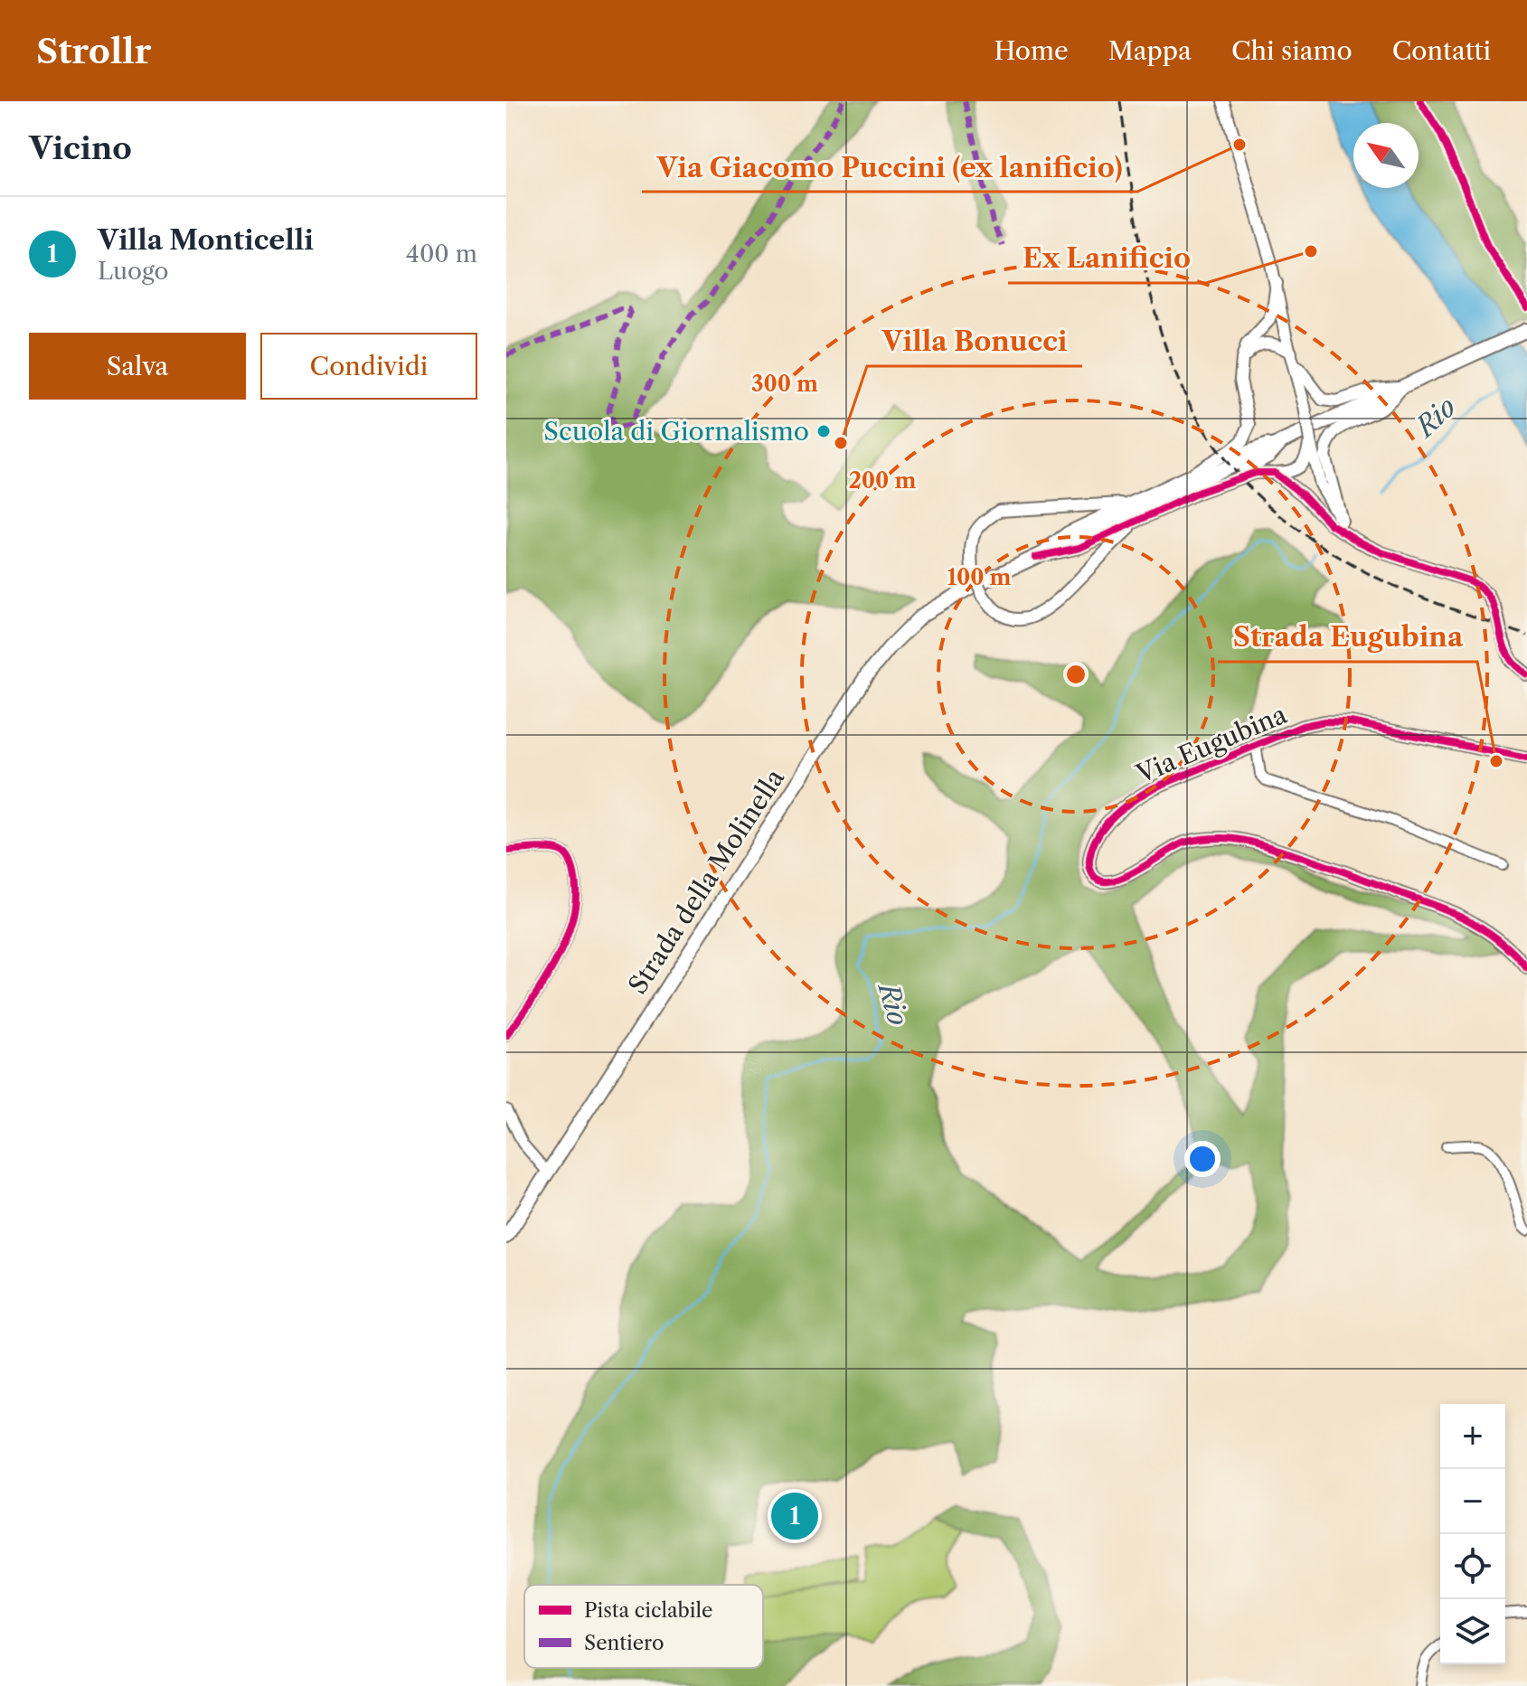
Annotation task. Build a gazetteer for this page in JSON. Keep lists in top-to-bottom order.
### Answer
{
  "streets": {
    "main road": ["Strada della Molinella"],
    "street": ["Via Eugubina"]
  },
  "water": ["Rio"],
  "places": [
    "Via Giacomo Puccini (ex lanificio)",
    "Ex Lanificio",
    "Scuola di Giornalismo",
    "Villa Bonucci",
    "Strada Eugubina"
  ],
  "legend": ["Pista ciclabile", "Sentiero"],
  "north": "top left",
  "page": {
    "header": "Strollr",
    "nav": [
      "Home",
      "Mappa",
      "Chi siamo",
      "Contatti"
    ],
    "heading": "Vicino",
    "list": [
      {
        "mark": "1",
        "name": "Villa Monticelli",
        "note": "Luogo",
        "value": "400 m"
      }
    ],
    "buttons": ["Salva", "Condividi"],
    "map_buttons": ["+", "−"],
    "pins": "1"
  },
  "rings": ["300 m", "200 m", "100 m"]
}
